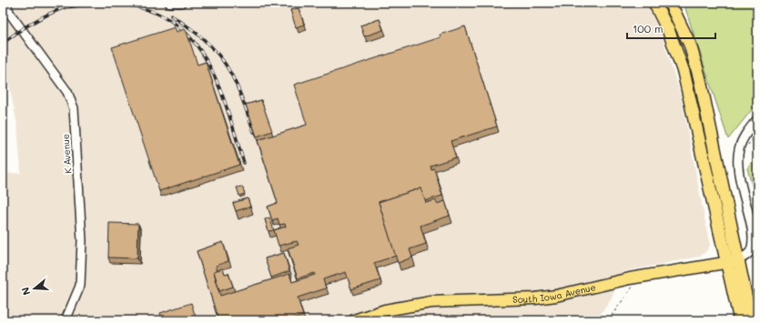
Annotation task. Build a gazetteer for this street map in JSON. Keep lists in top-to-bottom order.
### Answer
{
  "streets": {
    "main road": ["South Iowa Avenue"],
    "street": ["K Avenue"]
  },
  "scale_bar": "100 m",
  "north": "left"
}
